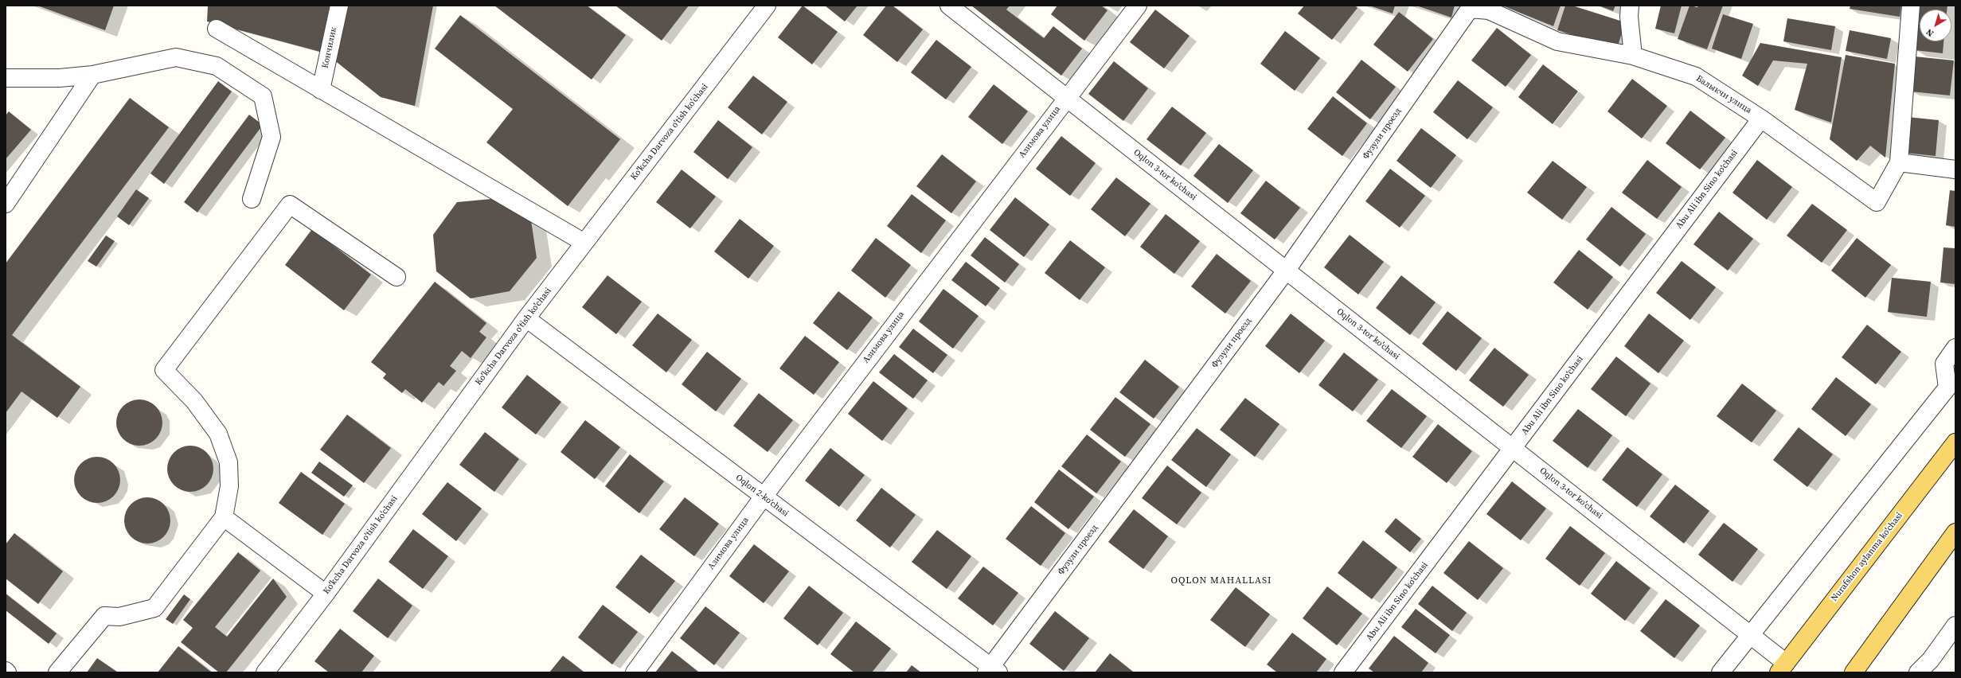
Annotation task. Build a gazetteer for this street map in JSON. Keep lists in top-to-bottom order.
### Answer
{
  "streets": {
    "main road": ["Nurafshon aylanma ko'chasi"],
    "street": [
      "Кончилик",
      "Балыкчи улица",
      "Ko'kcha Darvoza o'tish ko'chasi",
      "Азимова улица",
      "Фузули проезд",
      "Oqlon 3-tor ko'chasi",
      "Abu Ali ibn Sino koʻchasi",
      "Oqlon 2-ko‘chasi"
    ]
  },
  "crossings": [
    ["Балыкчи улица", "Фузули проезд"],
    ["Балыкчи улица", "Abu Ali ibn Sino koʻchasi"],
    ["Ko'kcha Darvoza o'tish ko'chasi", "Oqlon 2-ko‘chasi"],
    ["Азимова улица", "Oqlon 3-tor ko'chasi"],
    ["Азимова улица", "Oqlon 2-ko‘chasi"],
    ["Фузули проезд", "Oqlon 3-tor ko'chasi"],
    ["Фузули проезд", "Oqlon 2-ko‘chasi"],
    ["Oqlon 3-tor ko'chasi", "Abu Ali ibn Sino koʻchasi"],
    ["Oqlon 3-tor ko'chasi", "Nurafshon aylanma ko'chasi"]
  ],
  "districts": ["OQLON MAHALLASI"],
  "north": "bottom left"
}
